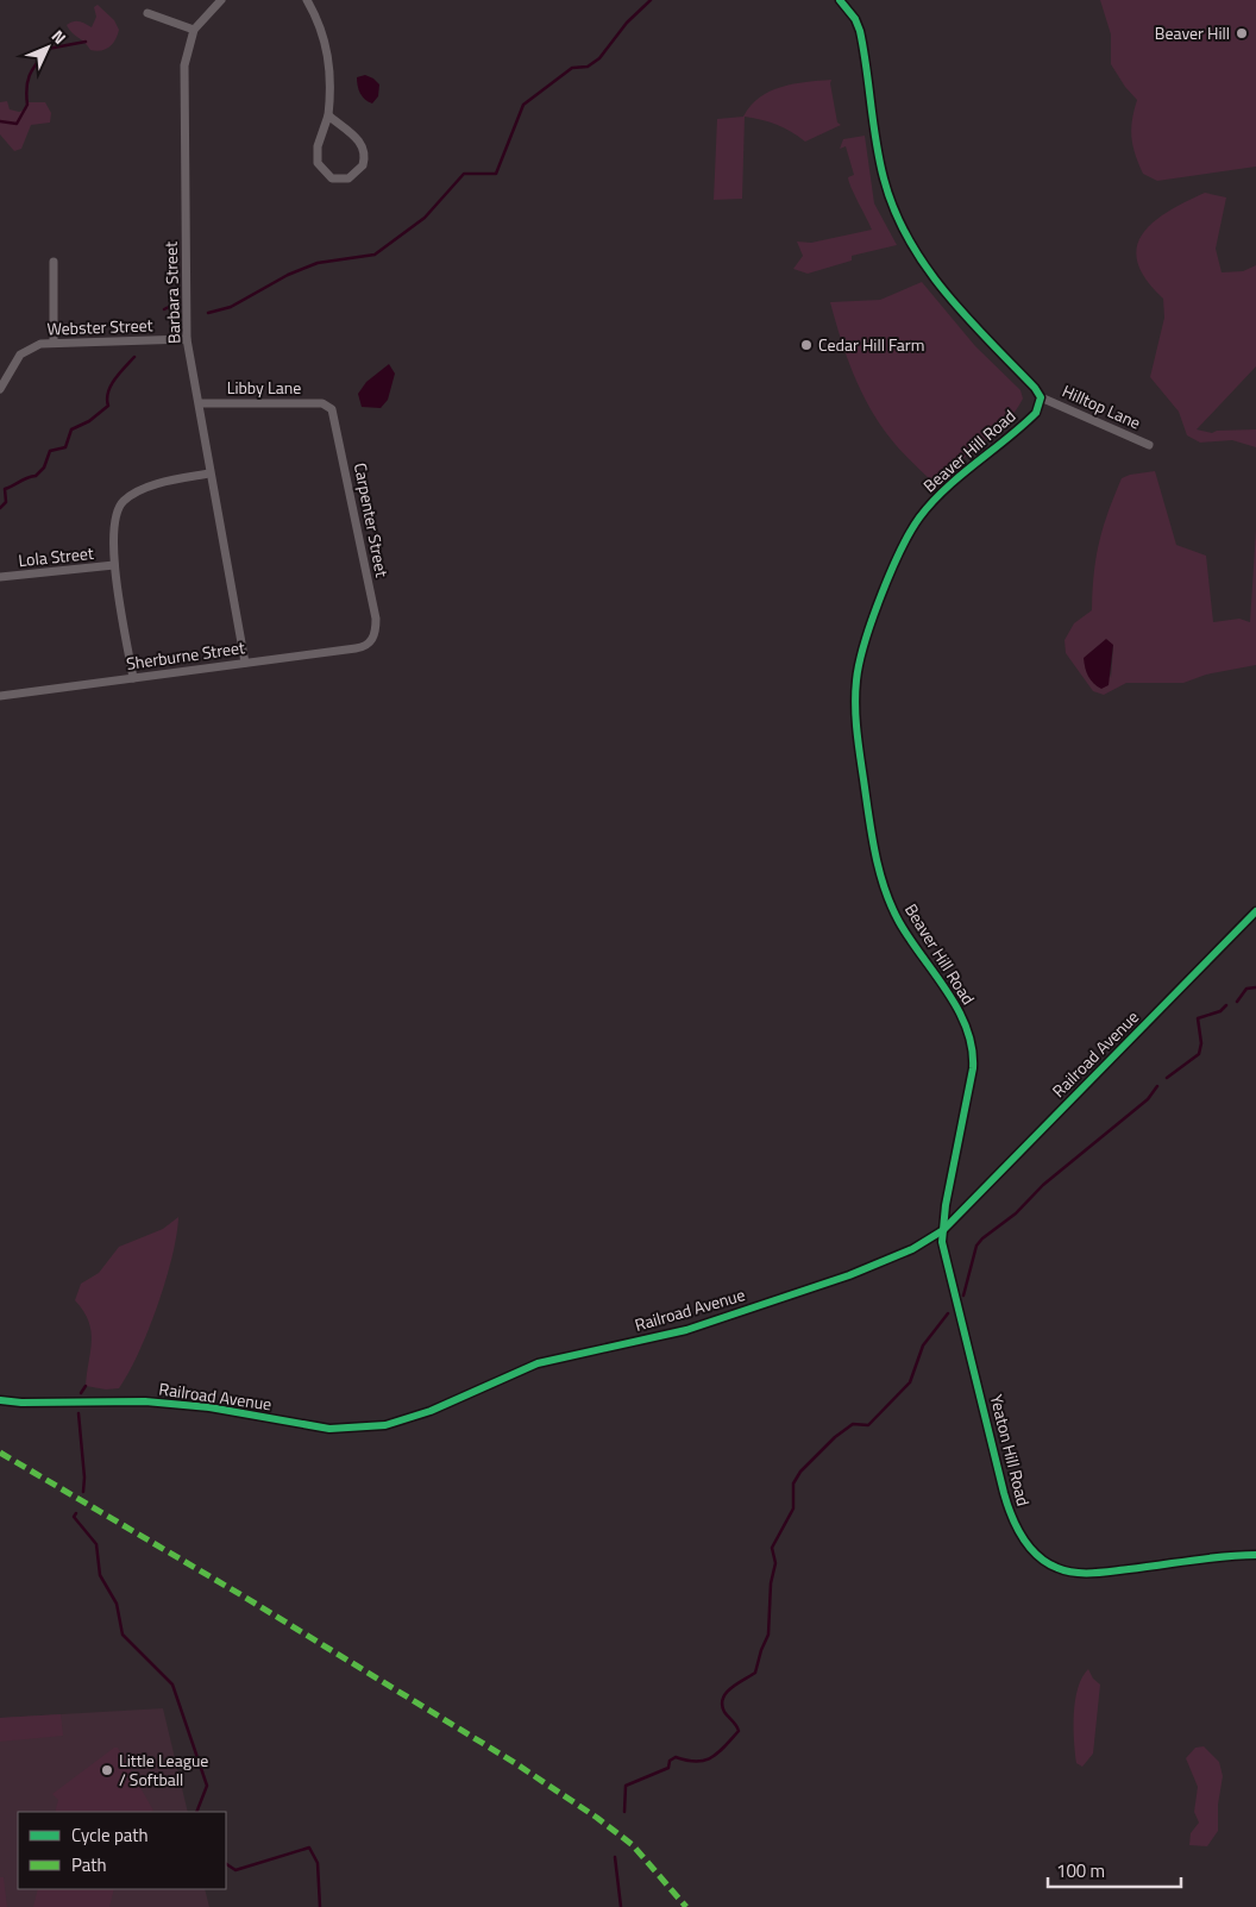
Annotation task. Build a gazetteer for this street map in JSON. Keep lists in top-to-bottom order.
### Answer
{
  "streets": {
    "street": [
      "Barbara Street",
      "Webster Street",
      "Libby Lane",
      "Hilltop Lane",
      "Beaver Hill Road",
      "Carpenter Street",
      "Lola Street",
      "Sherburne Street",
      "Railroad Avenue",
      "Yeaton Hill Road"
    ]
  },
  "crossings": [
    ["Barbara Street", "Webster Street"],
    ["Barbara Street", "Libby Lane"],
    ["Barbara Street", "Sherburne Street"],
    ["Libby Lane", "Carpenter Street"],
    ["Hilltop Lane", "Beaver Hill Road"],
    ["Beaver Hill Road", "Railroad Avenue"],
    ["Beaver Hill Road", "Yeaton Hill Road"],
    ["Carpenter Street", "Sherburne Street"],
    ["Railroad Avenue", "Yeaton Hill Road"]
  ],
  "places": ["Beaver Hill", "Cedar Hill Farm", "Little League / Softball"],
  "legend": ["Cycle path", "Path"],
  "scale_bar": "100 m",
  "north": "top right"
}
